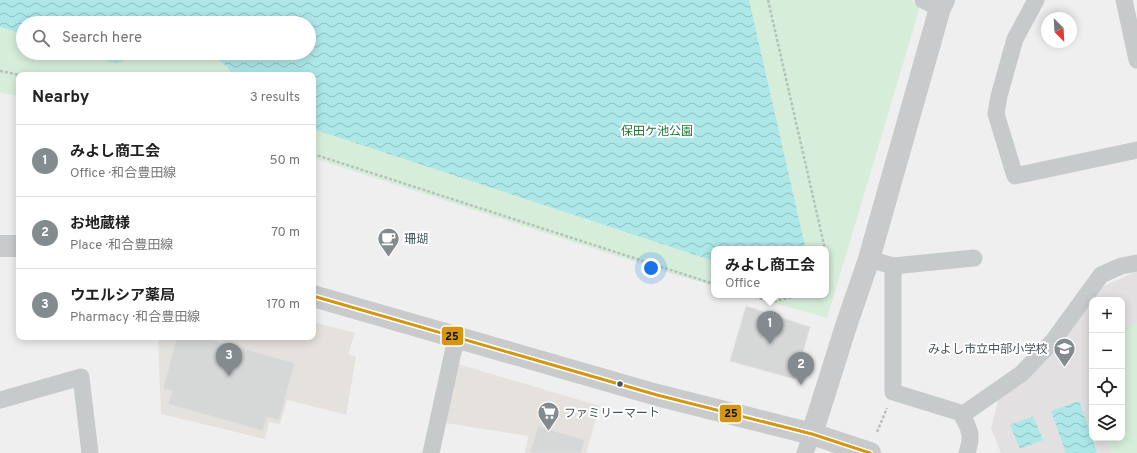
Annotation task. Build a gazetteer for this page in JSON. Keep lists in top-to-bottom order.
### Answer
{
  "parks": ["保田ケ池公園"],
  "places": {
    "cafe": ["珊瑚"],
    "school or university": ["みよし市立中部小学校"],
    "supermarket": ["ファミリーマート"]
  },
  "lines": ["transit line 25"],
  "north": "bottom right",
  "page": {
    "search": "Search here",
    "heading": ["Nearby", "3 results"],
    "list": [
      {
        "mark": "1",
        "name": "みよし商工会",
        "note": "Office · 和合豊田線",
        "value": "50 m"
      },
      {
        "mark": "2",
        "name": "お地蔵様",
        "note": "Place · 和合豊田線",
        "value": "70 m"
      },
      {
        "mark": "3",
        "name": "ウエルシア薬局",
        "note": "Pharmacy · 和合豊田線",
        "value": "170 m"
      }
    ],
    "popup": ["みよし商工会", "Office"],
    "map_buttons": ["+", "−"],
    "pins": ["1", "3", "2"]
  }
}
